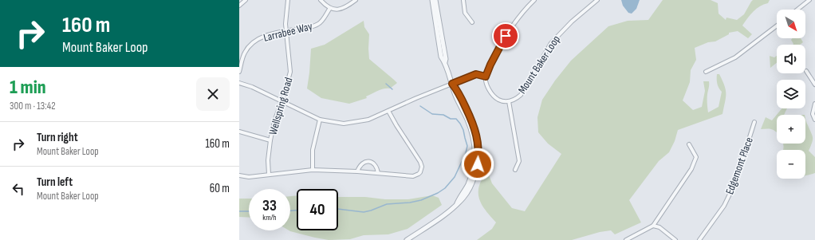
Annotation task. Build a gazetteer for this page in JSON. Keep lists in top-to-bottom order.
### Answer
{
  "streets": {
    "street": [
      "Larrabee Way",
      "Mount Baker Loop",
      "Wellspring Road",
      "Edgemont Place"
    ]
  },
  "crossings": [
    ["Larrabee Way", "Wellspring Road"]
  ],
  "north": "bottom right",
  "page": {
    "turn": ["160 m", "Mount Baker Loop"],
    "map_buttons": ["+", "−"],
    "heading": ["1 min", "300 m · 13:42"],
    "list": [
      {
        "name": "Turn right",
        "note": "Mount Baker Loop",
        "value": "160 m"
      },
      {
        "name": "Turn left",
        "note": "Mount Baker Loop",
        "value": "60 m"
      }
    ],
    "speed": "33 km/h",
    "limit": "40"
  }
}
